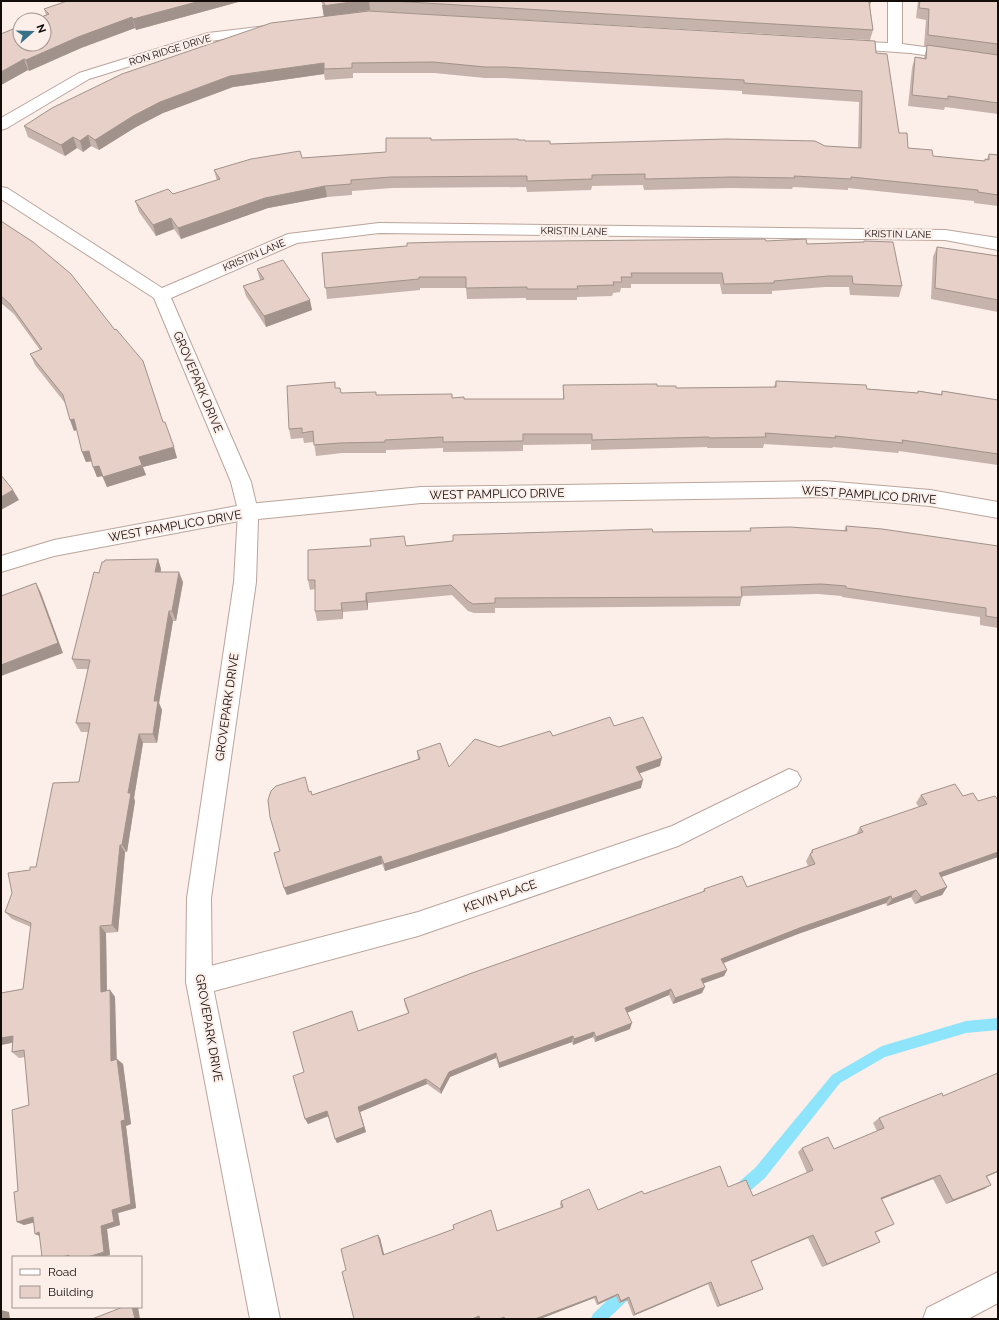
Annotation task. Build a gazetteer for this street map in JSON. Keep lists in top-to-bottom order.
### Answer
{
  "streets": {
    "street": [
      "RON RIDGE DRIVE",
      "KRISTIN LANE",
      "GROVEPARK DRIVE",
      "WEST PAMPLICO DRIVE",
      "KEVIN PLACE"
    ]
  },
  "crossings": [
    ["KRISTIN LANE", "GROVEPARK DRIVE"],
    ["GROVEPARK DRIVE", "WEST PAMPLICO DRIVE"],
    ["GROVEPARK DRIVE", "KEVIN PLACE"]
  ],
  "legend": ["Road", "Building"],
  "north": "right"
}
